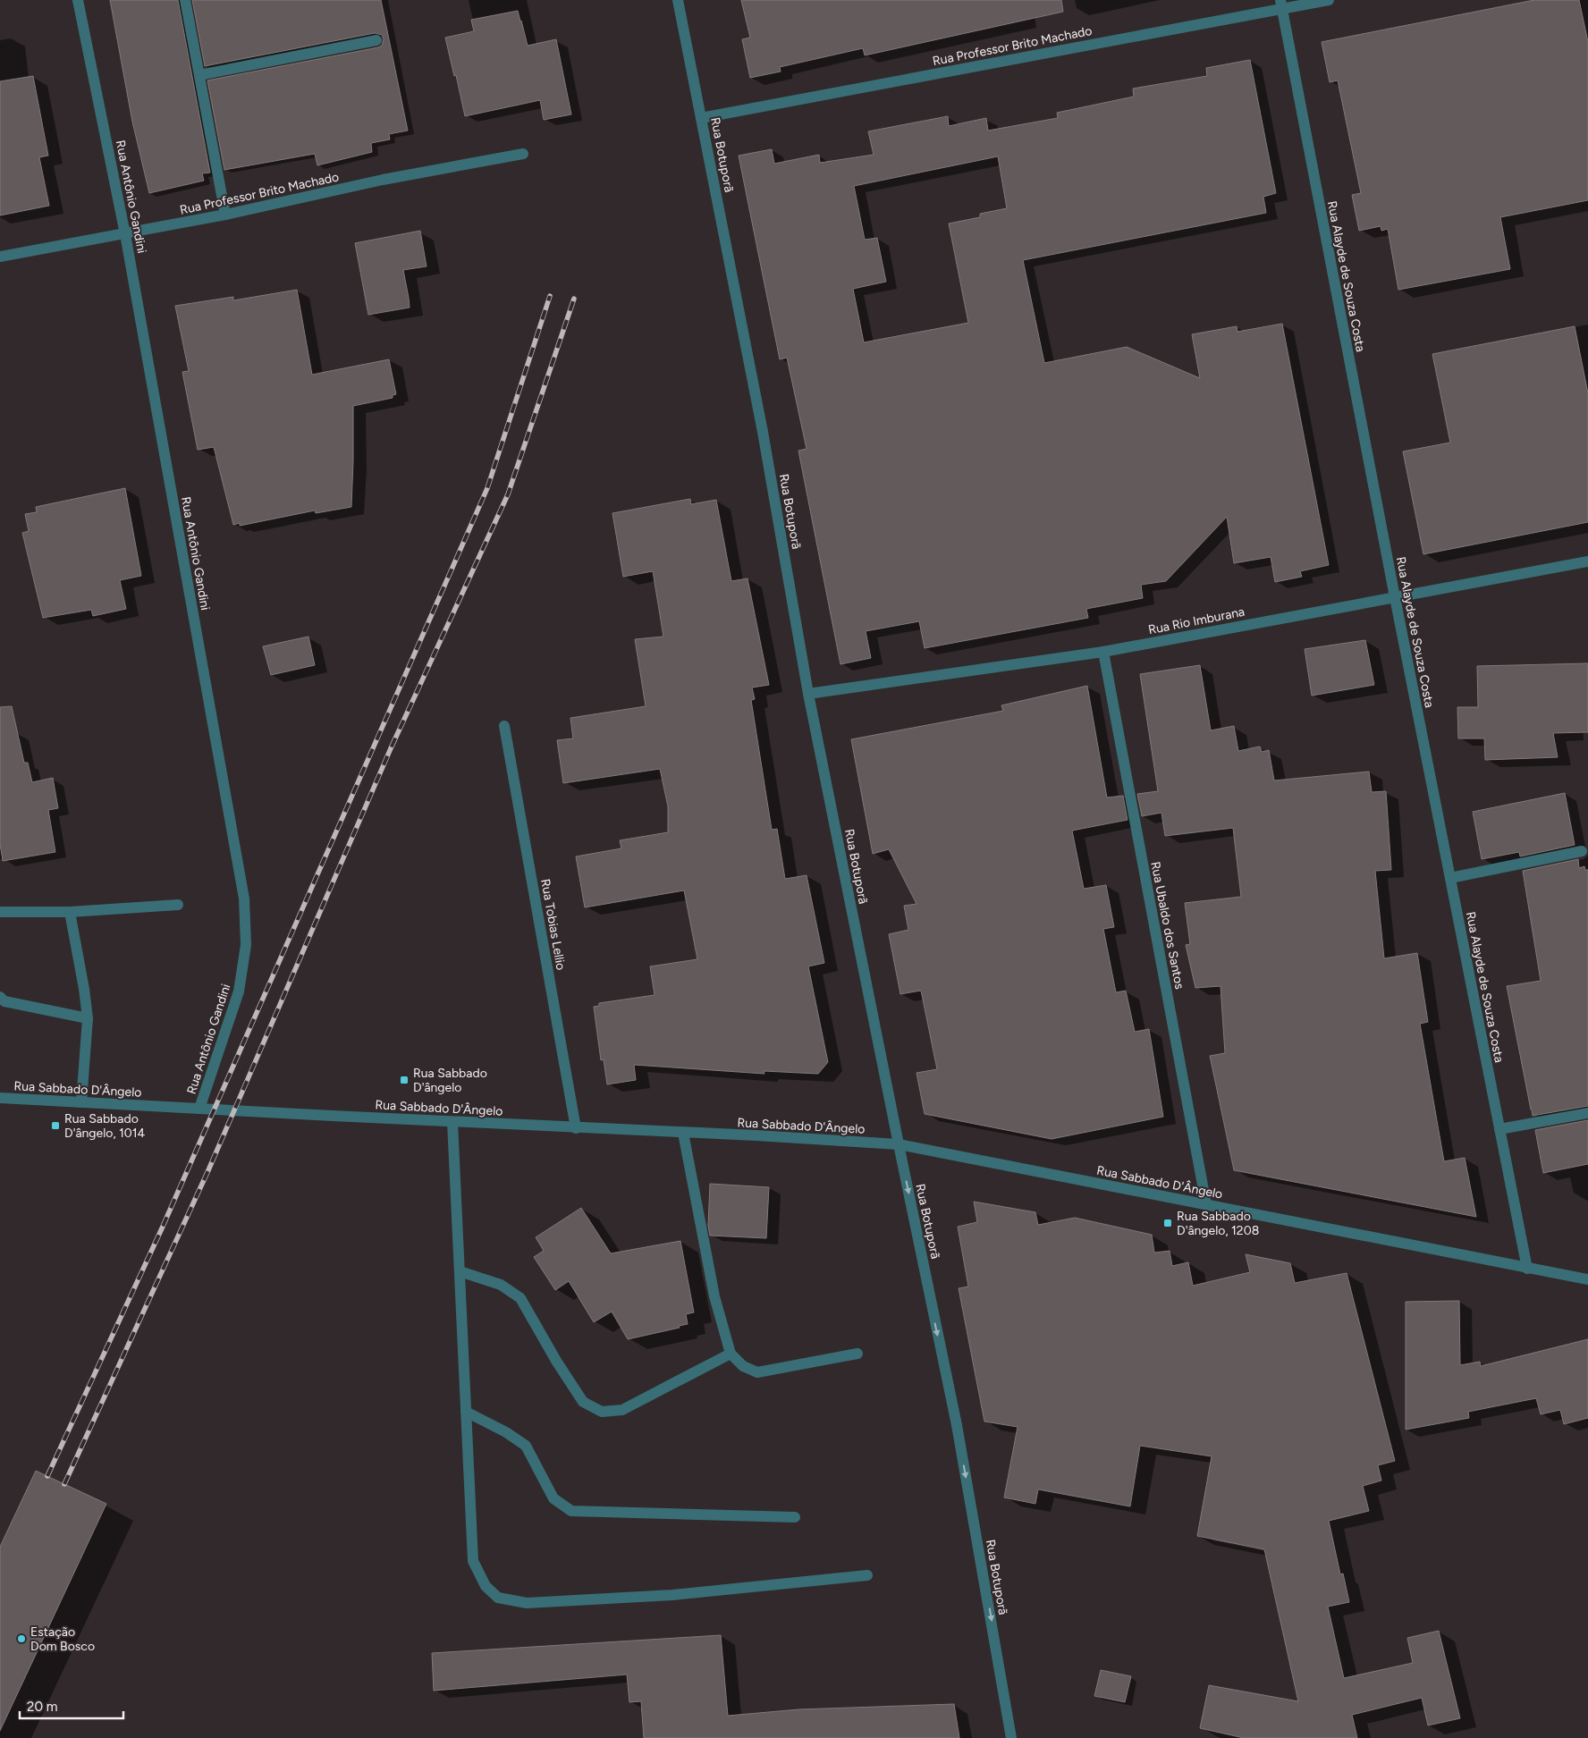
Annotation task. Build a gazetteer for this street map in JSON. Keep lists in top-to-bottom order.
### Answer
{
  "streets": {
    "street": [
      "Rua Professor Brito Machado",
      "Rua Botuporã",
      "Rua Antônio Gandini",
      "Rua Alayde de Souza Costa",
      "Rua Rio Imburana",
      "Rua Tobias Lellio",
      "Rua Ubaldo dos Santos",
      "Rua Sabbado D'Ângelo"
    ]
  },
  "crossings": [
    ["Rua Professor Brito Machado", "Rua Botuporã"],
    ["Rua Professor Brito Machado", "Rua Antônio Gandini"],
    ["Rua Professor Brito Machado", "Rua Alayde de Souza Costa"],
    ["Rua Botuporã", "Rua Rio Imburana"],
    ["Rua Botuporã", "Rua Sabbado D'Ângelo"],
    ["Rua Antônio Gandini", "Rua Sabbado D'Ângelo"],
    ["Rua Alayde de Souza Costa", "Rua Rio Imburana"],
    ["Rua Alayde de Souza Costa", "Rua Sabbado D'Ângelo"],
    ["Rua Rio Imburana", "Rua Ubaldo dos Santos"],
    ["Rua Tobias Lellio", "Rua Sabbado D'Ângelo"],
    ["Rua Ubaldo dos Santos", "Rua Sabbado D'Ângelo"]
  ],
  "places": {
    "transit": ["Rua Sabbado D'ângelo", "Rua Sabbado D'ângelo, 1014", "Rua Sabbado D'ângelo, 1208"],
    "other": ["Estação Dom Bosco"]
  },
  "scale_bar": "20 m"
}
